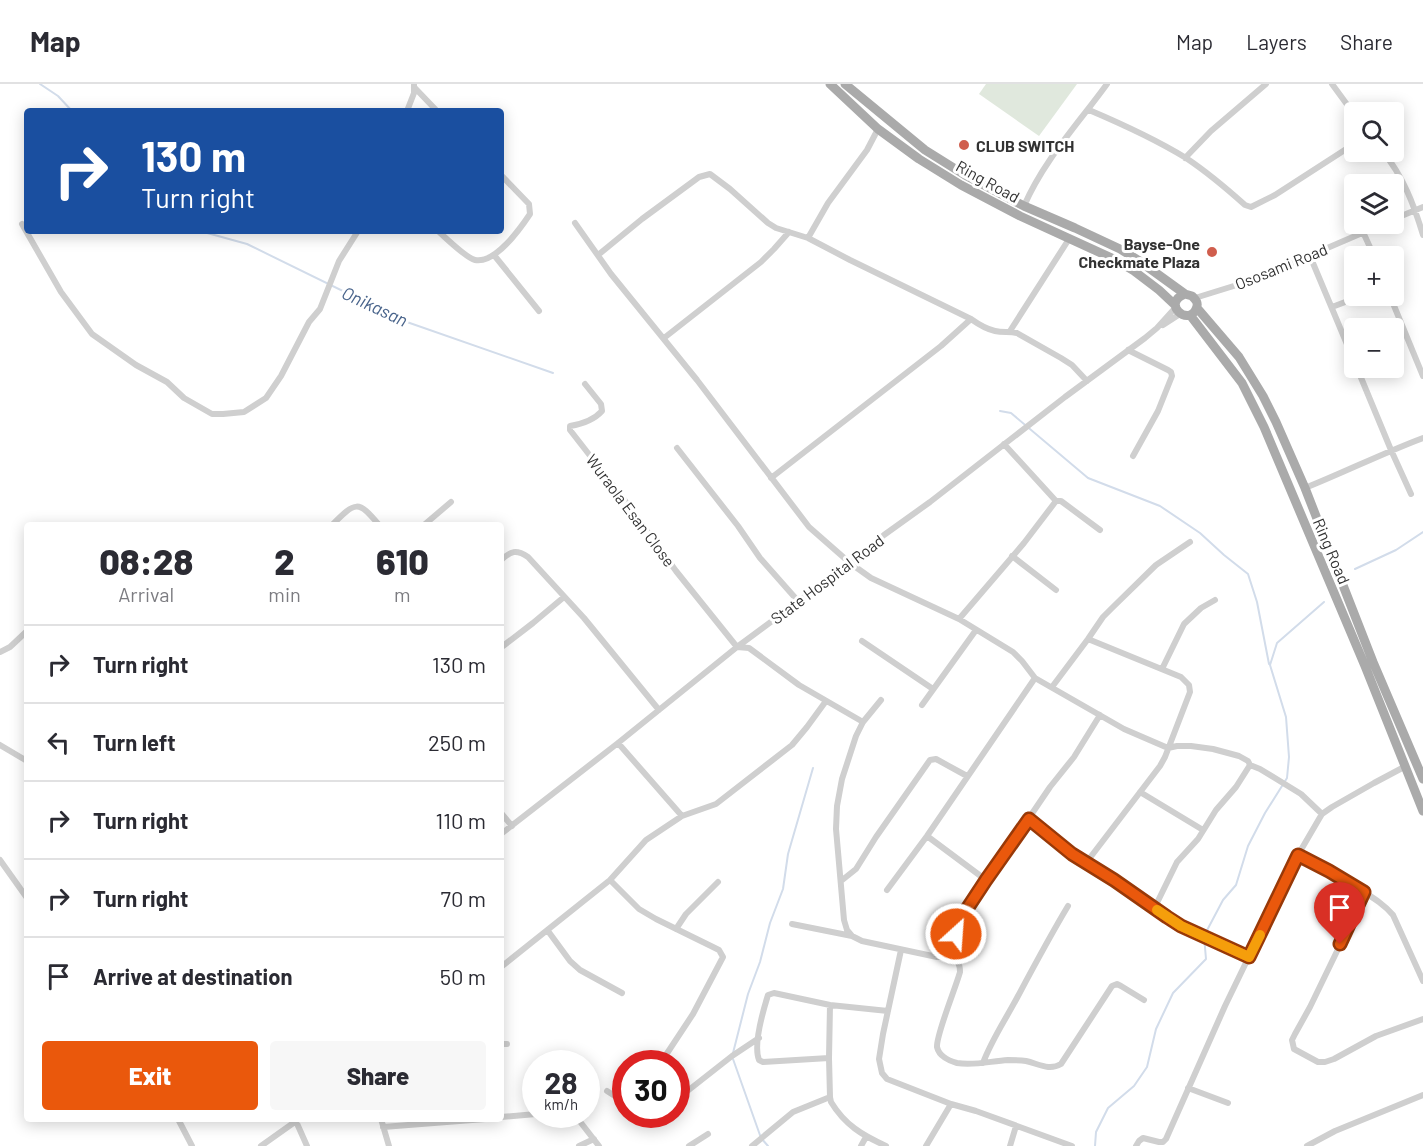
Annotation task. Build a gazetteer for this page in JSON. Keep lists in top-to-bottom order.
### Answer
{
  "streets": {
    "main road": ["Ring Road"],
    "street": ["Ososami Road", "Wuraola Esan Close", "State Hospital Road"]
  },
  "crossings": [
    ["Ring Road", "Ososami Road"],
    ["Ring Road", "State Hospital Road"],
    ["Ososami Road", "State Hospital Road"],
    ["Wuraola Esan Close", "State Hospital Road"]
  ],
  "water": ["Onikasan"],
  "places": ["CLUB SWITCH", "Bayse-One Checkmate Plaza"],
  "page": {
    "header": "Map",
    "nav": ["Map", "Layers", "Share"],
    "map_buttons": ["+", "−"],
    "turn": ["130 m", "Turn right"],
    "eta": [
      "08:28",
      "Arrival",
      "2",
      "min",
      "610",
      "m"
    ],
    "list": [
      {
        "name": "Turn right",
        "value": "130 m"
      },
      {
        "name": "Turn left",
        "value": "250 m"
      },
      {
        "name": "Turn right",
        "value": "110 m"
      },
      {
        "name": "Turn right",
        "value": "70 m"
      },
      {
        "name": "Arrive at destination",
        "value": "50 m"
      }
    ],
    "buttons": ["Exit", "Share"],
    "speed": "28 km/h",
    "limit": "30"
  }
}
